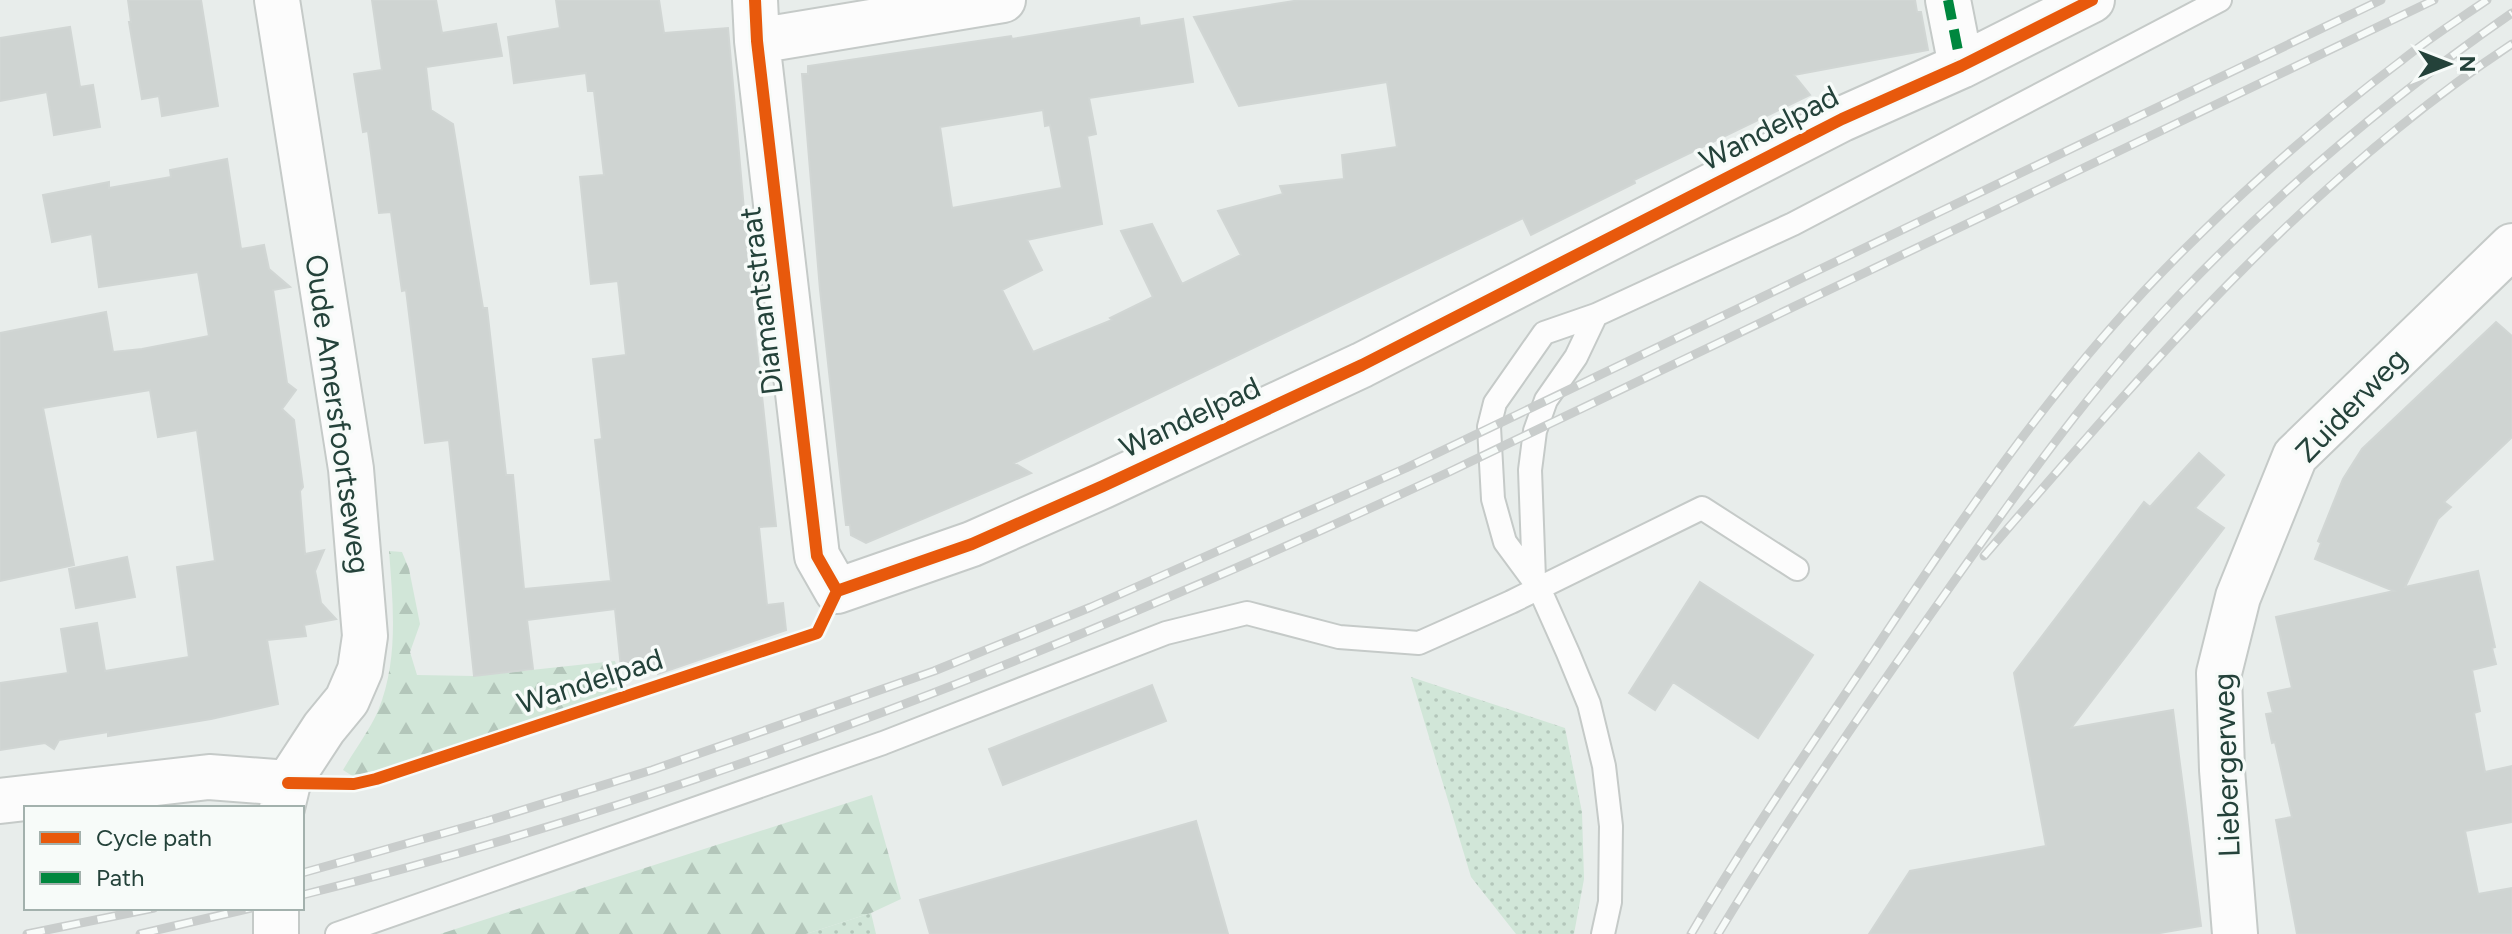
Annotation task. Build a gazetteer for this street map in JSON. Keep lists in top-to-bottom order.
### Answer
{
  "streets": {
    "street": [
      "Wandelpad",
      "Diamantstraat",
      "Zuiderweg",
      "Oude Amersfoortseweg",
      "Liebergerweg"
    ]
  },
  "crossings": [
    ["Wandelpad", "Diamantstraat"],
    ["Zuiderweg", "Liebergerweg"]
  ],
  "legend": ["Cycle path", "Path"],
  "north": "right"
}
